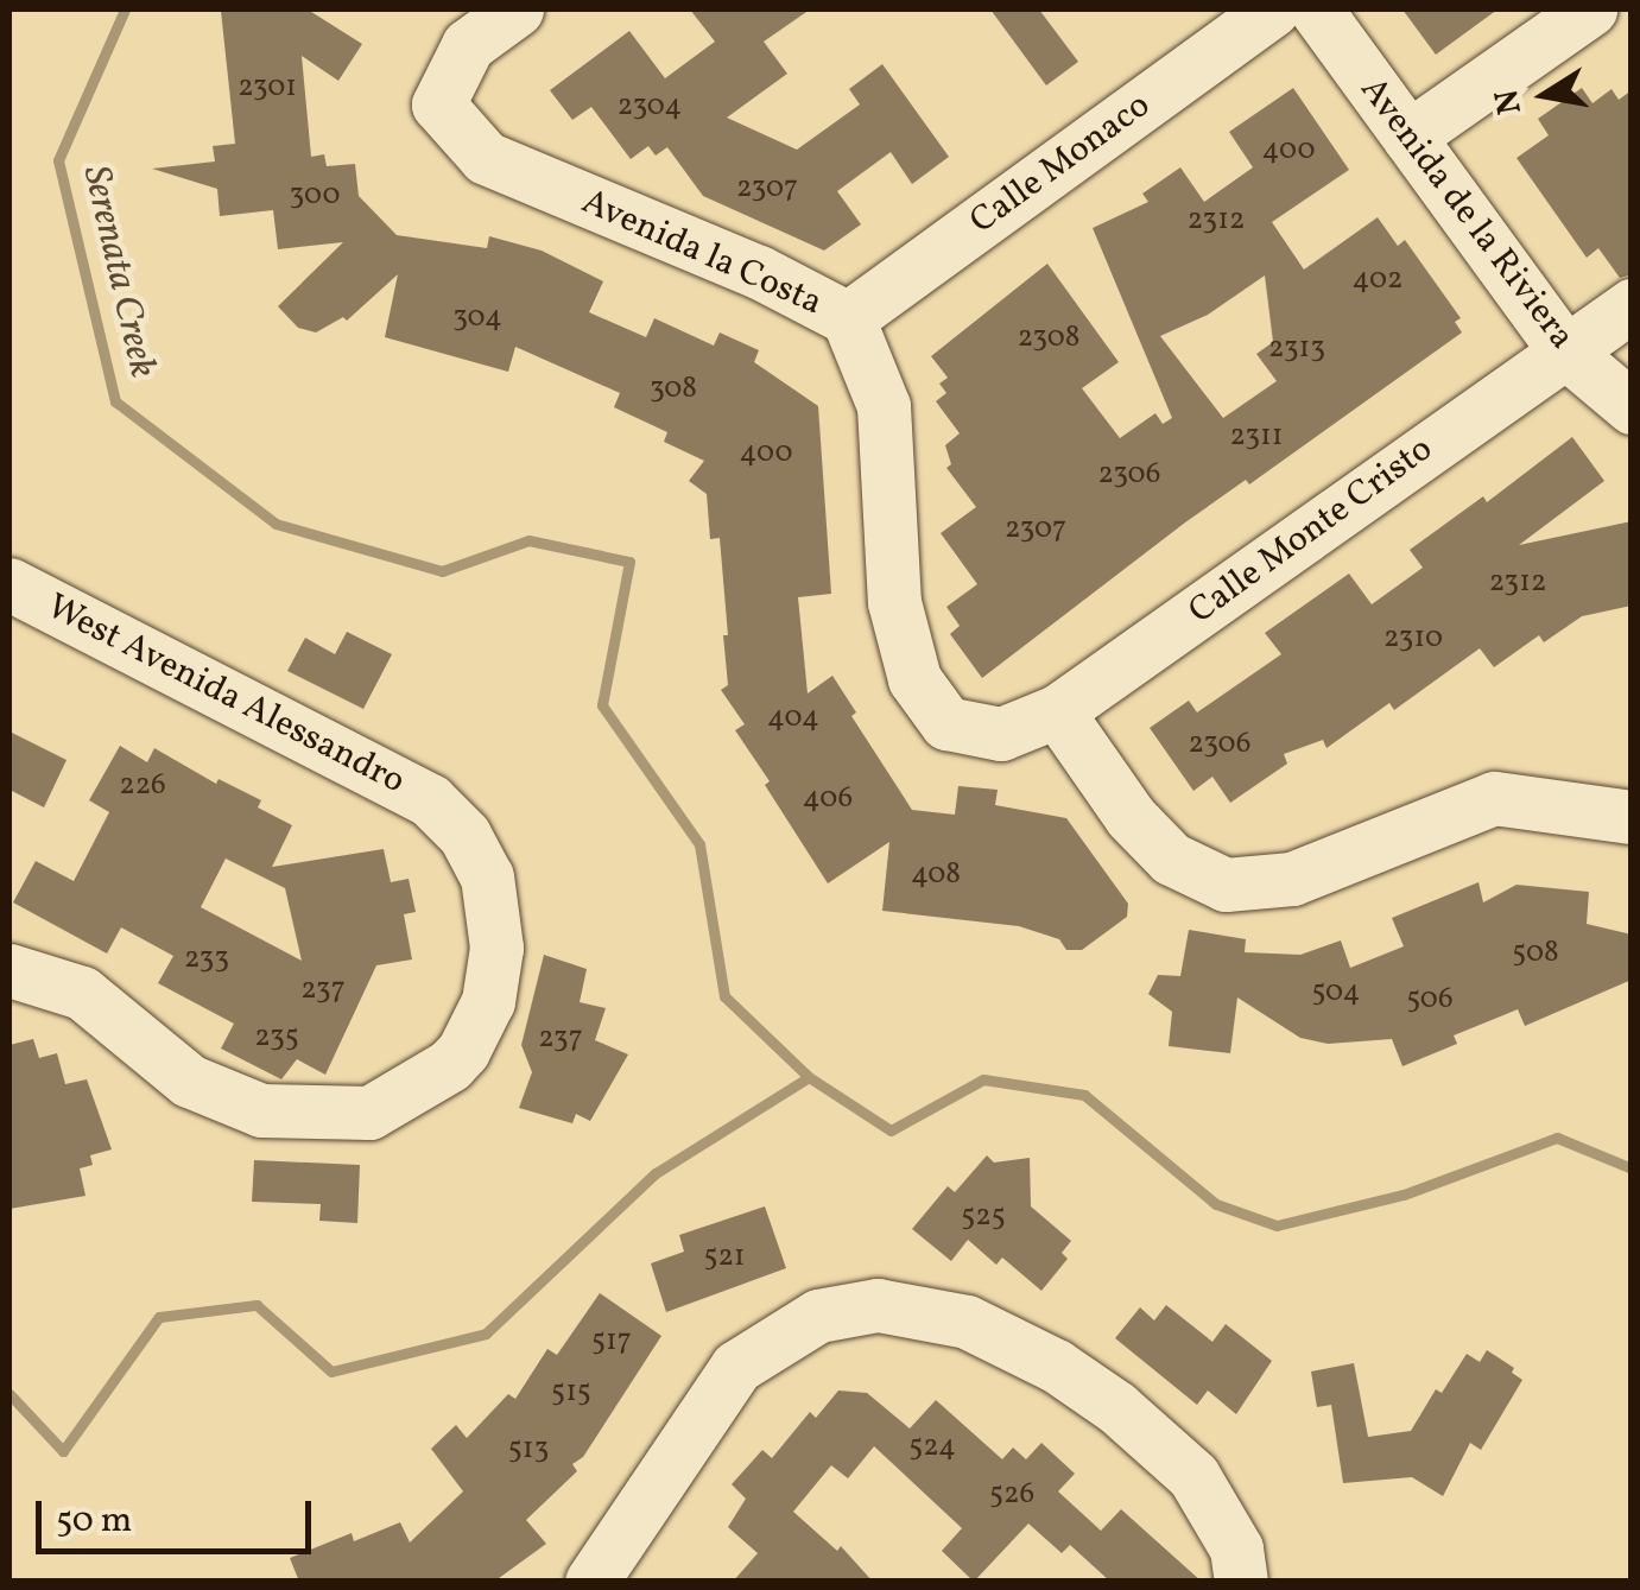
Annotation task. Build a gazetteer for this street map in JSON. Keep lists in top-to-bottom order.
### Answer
{
  "streets": {
    "street": [
      "Calle Monaco",
      "Avenida de la Riviera",
      "Avenida la Costa",
      "Calle Monte Cristo",
      "West Avenida Alessandro"
    ]
  },
  "crossings": [
    ["Calle Monaco", "Avenida la Costa"],
    ["Avenida de la Riviera", "Calle Monte Cristo"],
    ["Avenida la Costa", "Calle Monte Cristo"]
  ],
  "water": ["Serenata Creek"],
  "house_numbers": [
    "2301",
    "2304",
    "400",
    "2307",
    "300",
    "2312",
    "402",
    "304",
    "2308",
    "2313",
    "308",
    "2311",
    "400",
    "2306",
    "2307",
    "2312",
    "2310",
    "404",
    "2306",
    "226",
    "406",
    "408",
    "508",
    "233",
    "237",
    "504",
    "506",
    "235",
    "237",
    "525",
    "521",
    "517",
    "515",
    "524",
    "513",
    "526"
  ],
  "scale_bar": "50 m",
  "north": "left"
}
